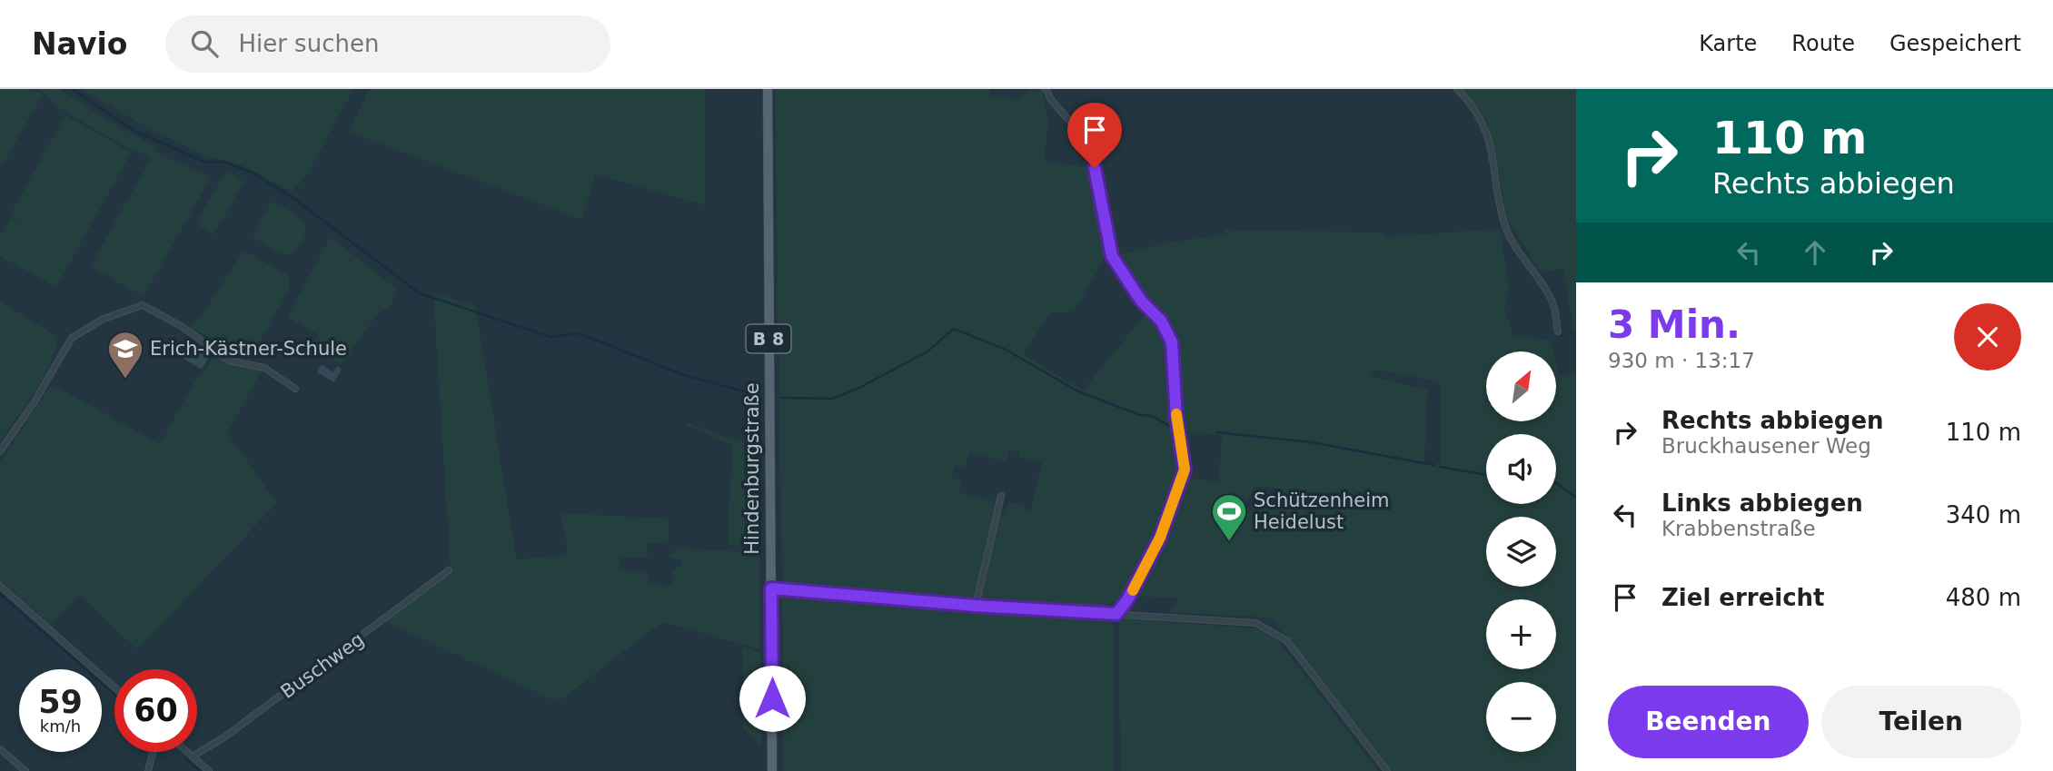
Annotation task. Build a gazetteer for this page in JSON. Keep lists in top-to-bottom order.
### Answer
{
  "streets": {
    "main road": ["B 8", "Hindenburgstraße"],
    "street": ["Buschweg"]
  },
  "places": {
    "school or university": ["Erich-Kästner-Schule"],
    "sports": ["Schützenheim Heidelust"]
  },
  "north": "top right",
  "page": {
    "header": "Navio",
    "search": "Hier suchen",
    "nav": ["Karte", "Route", "Gespeichert"],
    "turn": ["110 m", "Rechts abbiegen"],
    "heading": ["3 Min.", "930 m · 13:17"],
    "map_buttons": ["+", "−"],
    "list": [
      {
        "name": "Rechts abbiegen",
        "note": "Bruckhausener Weg",
        "value": "110 m"
      },
      {
        "name": "Links abbiegen",
        "note": "Krabbenstraße",
        "value": "340 m"
      },
      {
        "name": "Ziel erreicht",
        "value": "480 m"
      }
    ],
    "speed": "59 km/h",
    "limit": "60",
    "buttons": ["Beenden", "Teilen"]
  }
}
